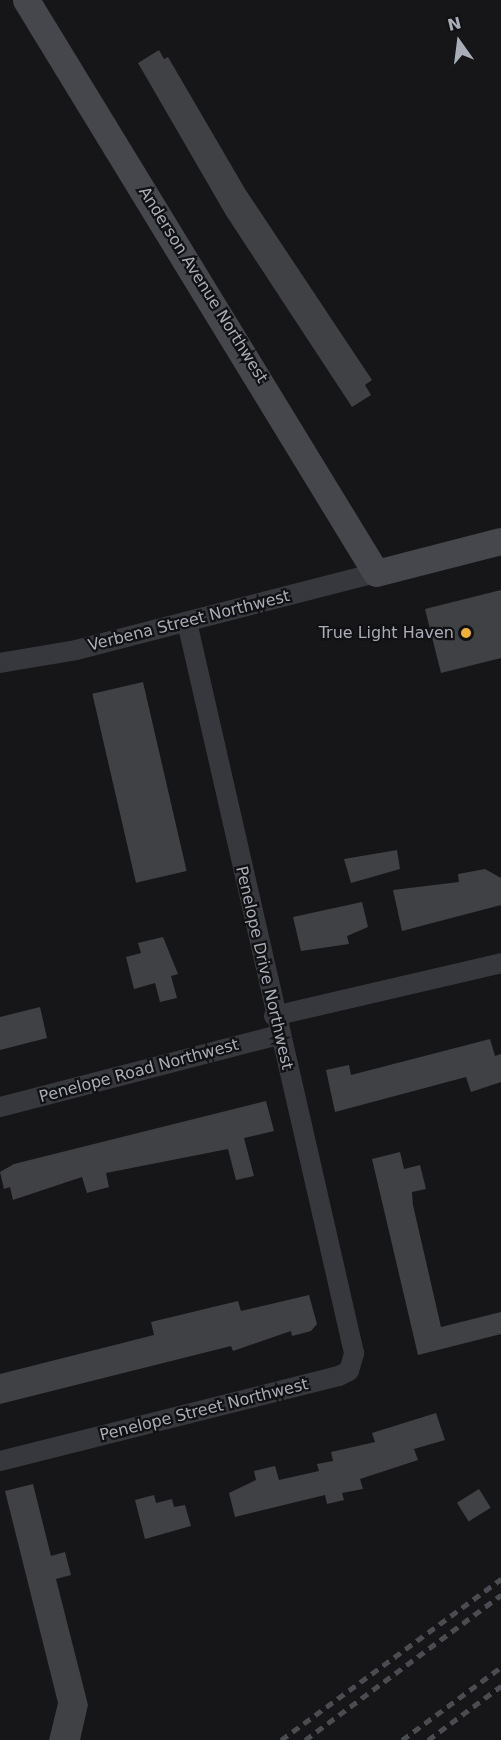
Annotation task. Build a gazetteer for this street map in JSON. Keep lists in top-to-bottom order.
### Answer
{
  "streets": {
    "street": [
      "Anderson Avenue Northwest",
      "Verbena Street Northwest",
      "Penelope Drive Northwest",
      "Penelope Road Northwest",
      "Penelope Street Northwest"
    ]
  },
  "crossings": [
    ["Anderson Avenue Northwest", "Verbena Street Northwest"],
    ["Verbena Street Northwest", "Penelope Drive Northwest"],
    ["Penelope Drive Northwest", "Penelope Road Northwest"],
    ["Penelope Drive Northwest", "Penelope Street Northwest"]
  ],
  "places": ["True Light Haven"],
  "north": "top"
}
